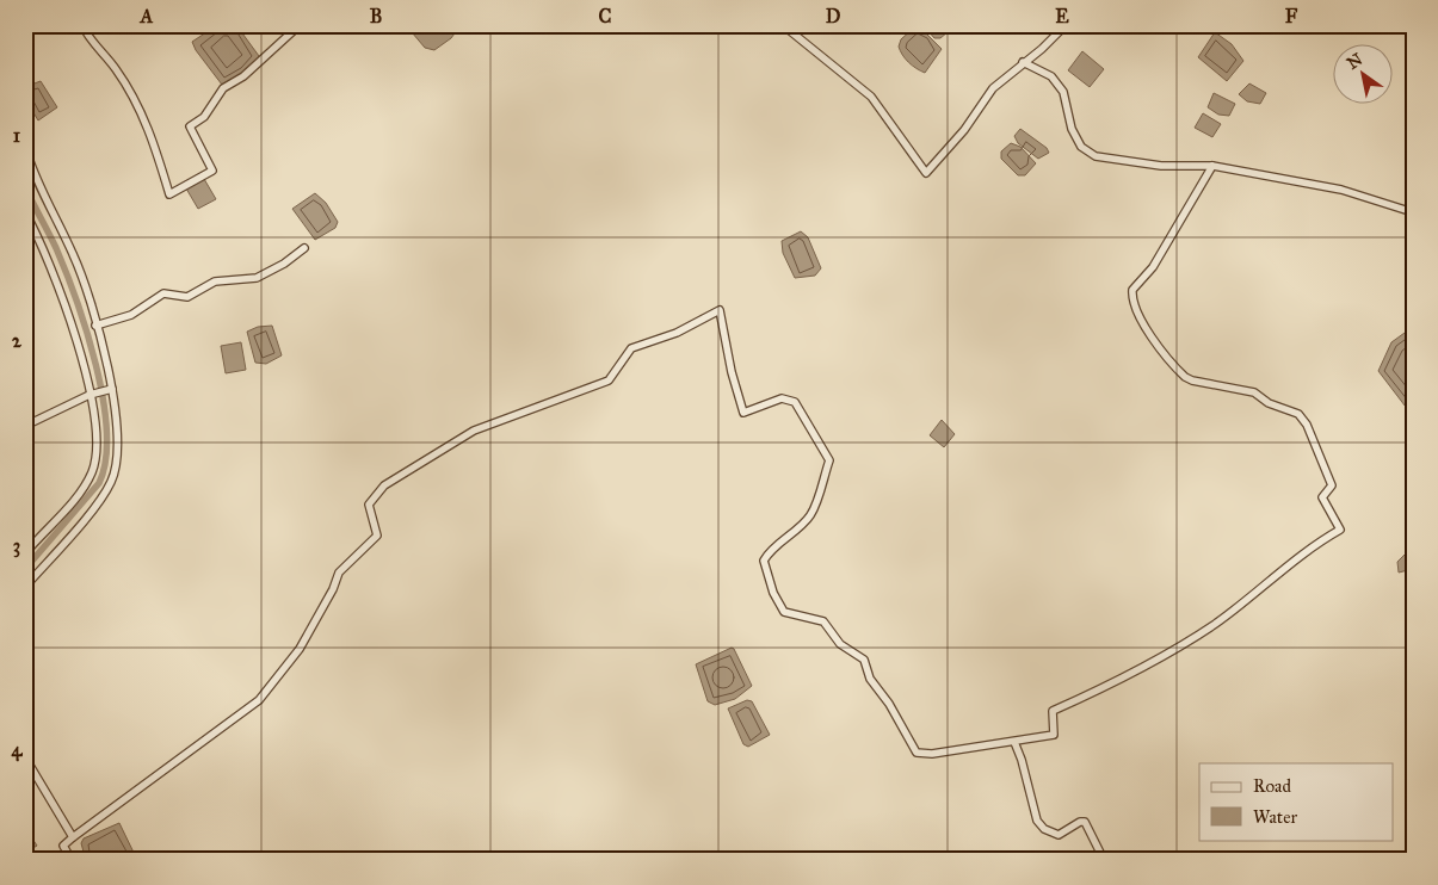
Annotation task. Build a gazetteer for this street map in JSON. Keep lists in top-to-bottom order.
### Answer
{
  "legend": ["Road", "Water"],
  "north": "top left",
  "grid": {
    "columns": [
      "A",
      "B",
      "C",
      "D",
      "E",
      "F"
    ],
    "rows": [
      "1",
      "2",
      "3",
      "4"
    ]
  }
}
